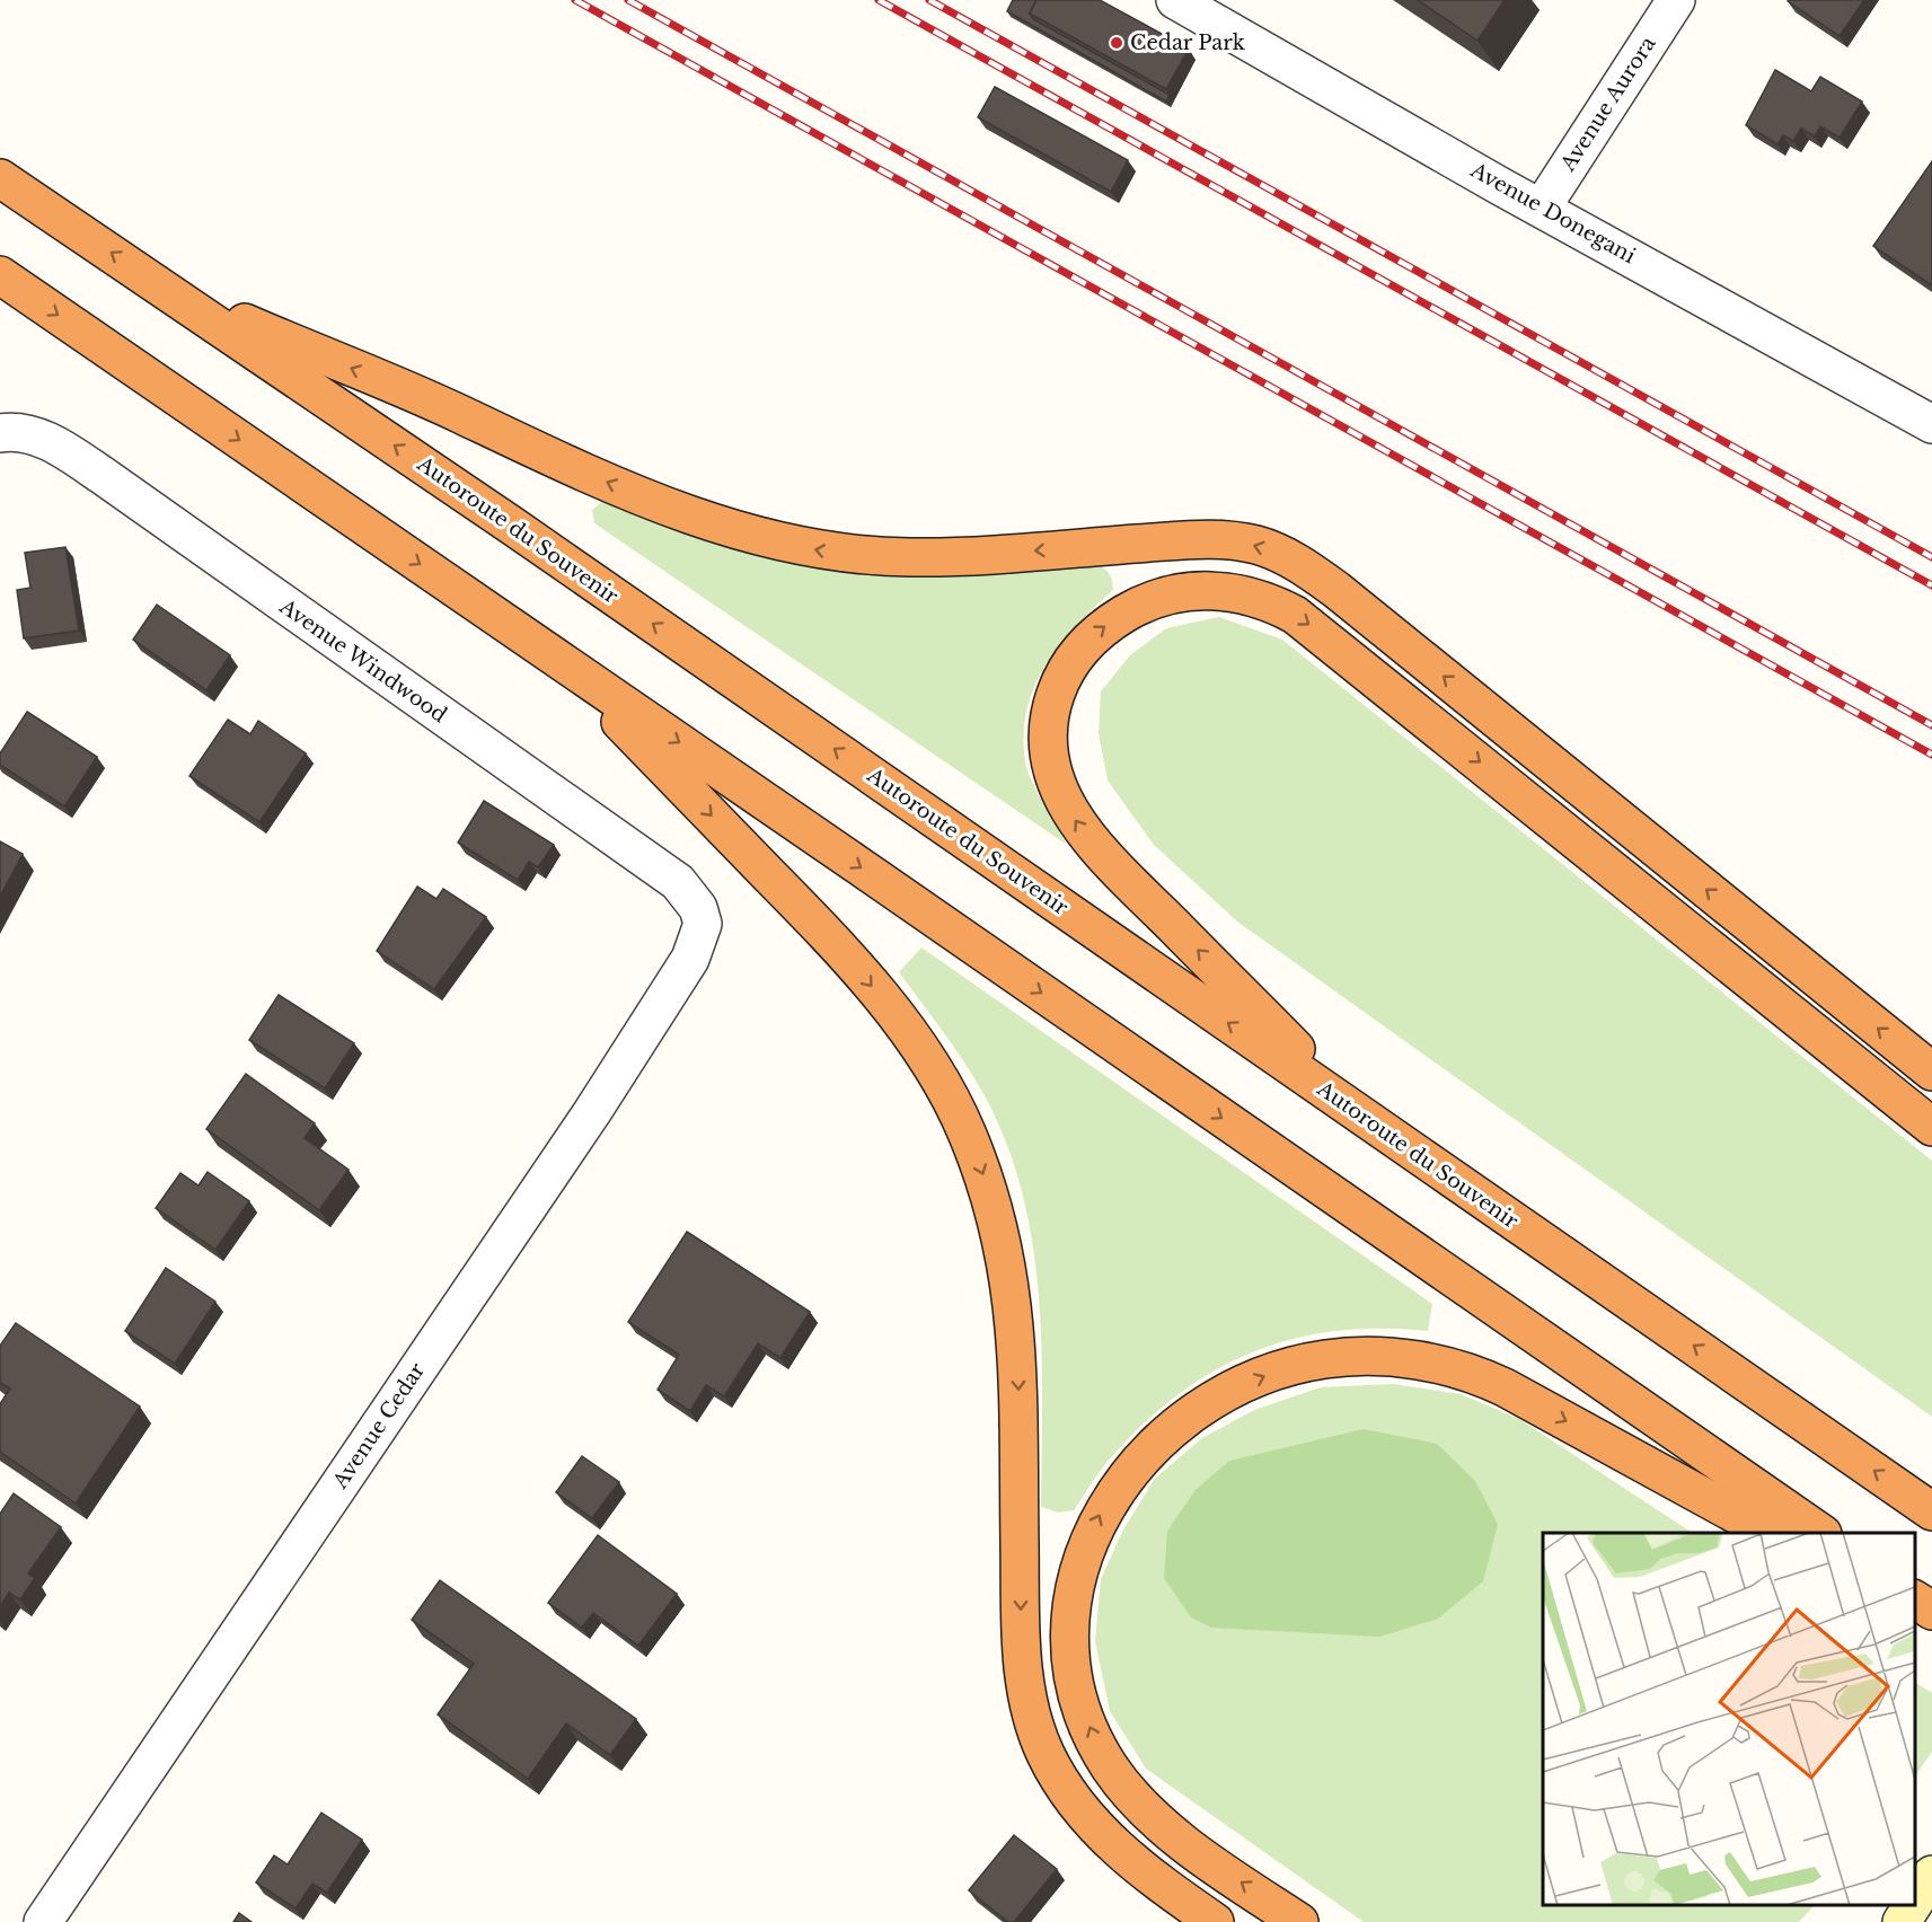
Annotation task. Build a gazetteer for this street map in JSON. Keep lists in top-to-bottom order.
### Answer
{
  "streets": {
    "highway": ["Autoroute du Souvenir"],
    "street": [
      "Avenue Aurora",
      "Avenue Donegani",
      "Avenue Windwood",
      "Avenue Cedar"
    ]
  },
  "crossings": [
    ["Avenue Aurora", "Avenue Donegani"],
    ["Avenue Windwood", "Avenue Cedar"]
  ],
  "places": ["Cedar Park"]
}
